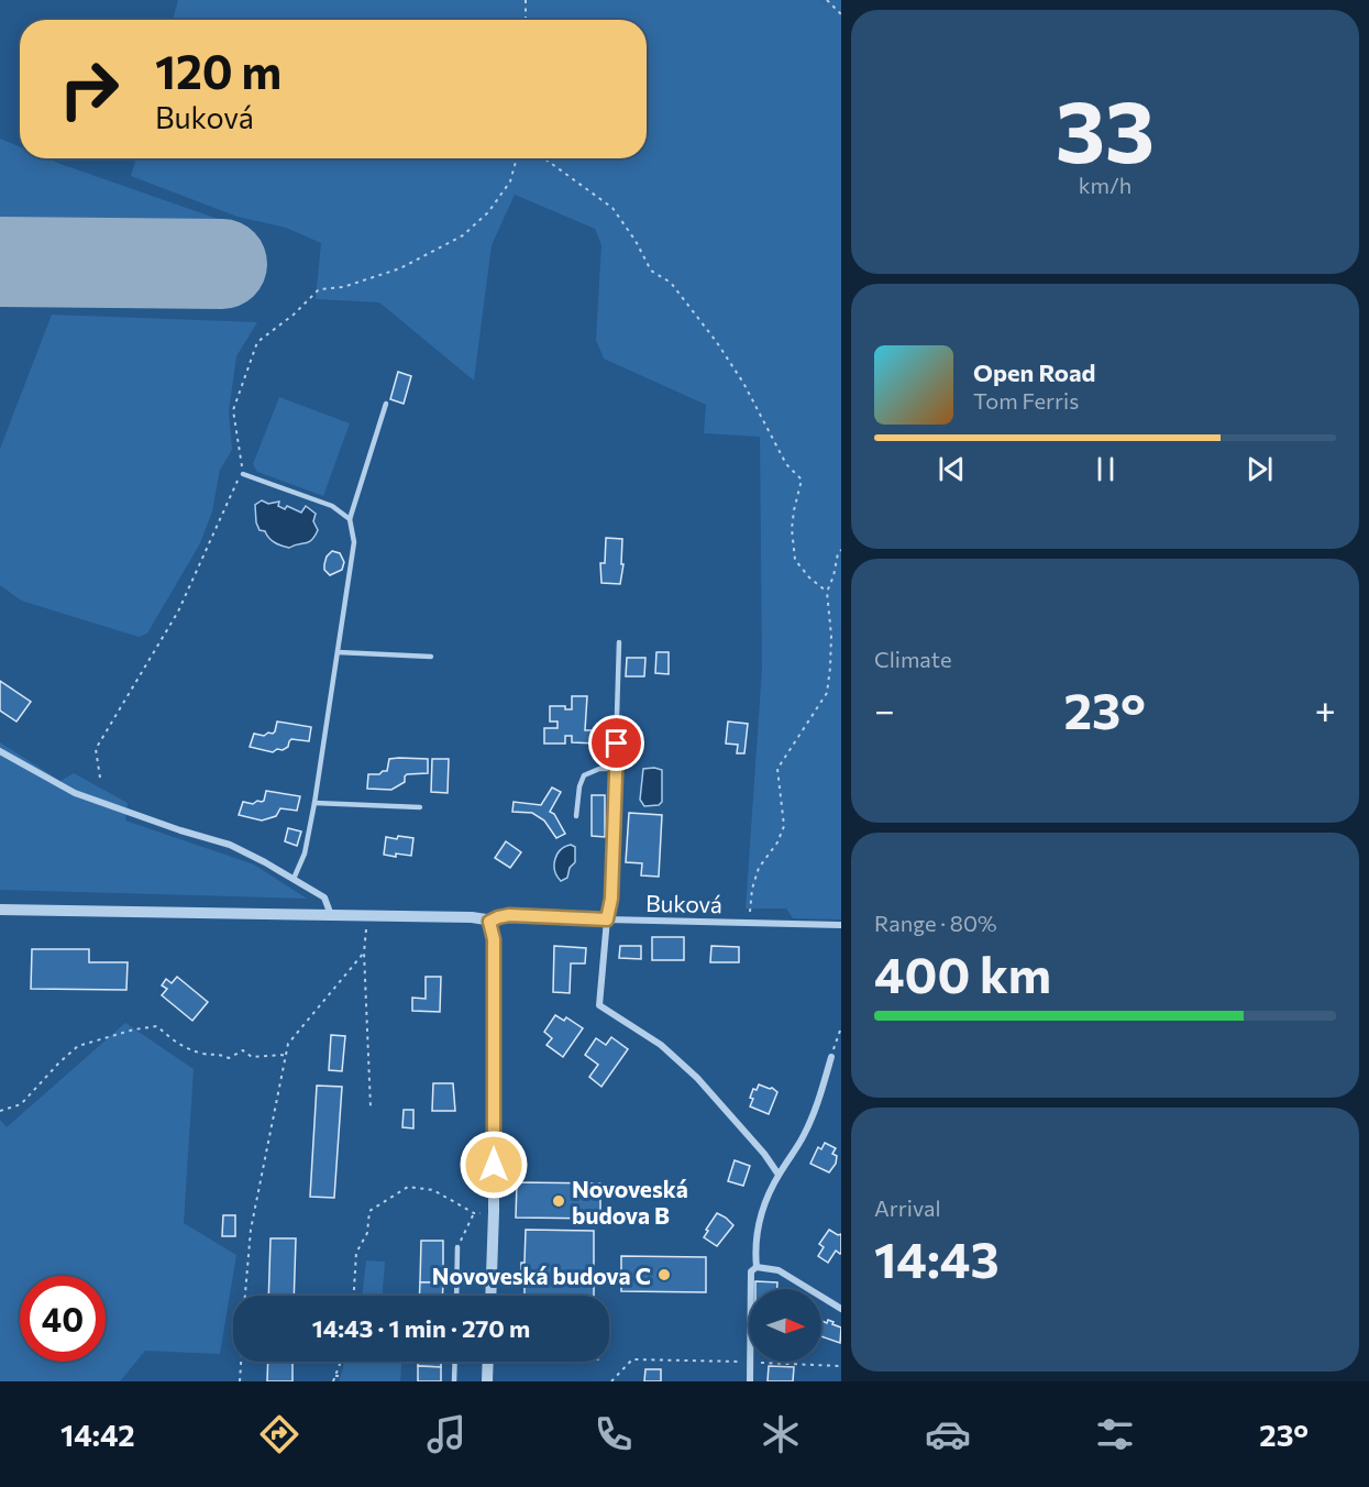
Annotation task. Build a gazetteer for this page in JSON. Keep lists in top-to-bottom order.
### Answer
{
  "streets": {
    "street": ["Buková"]
  },
  "places": ["Novoveská budova B", "Novoveská budova C"],
  "north": "right",
  "page": {
    "tile": [
      ["33", "km/h"],
      "Climate",
      ["Range · 80%", "400 km"],
      ["Arrival", "14:43"]
    ],
    "turn": ["120 m", "Buková"],
    "song": ["Open Road", "Tom Ferris"],
    "heat": ["−", "23°", "+"],
    "limit": "40",
    "trip": "14:43 · 1 min · 270 m",
    "tabs": ["14:42", "23°"]
  }
}
